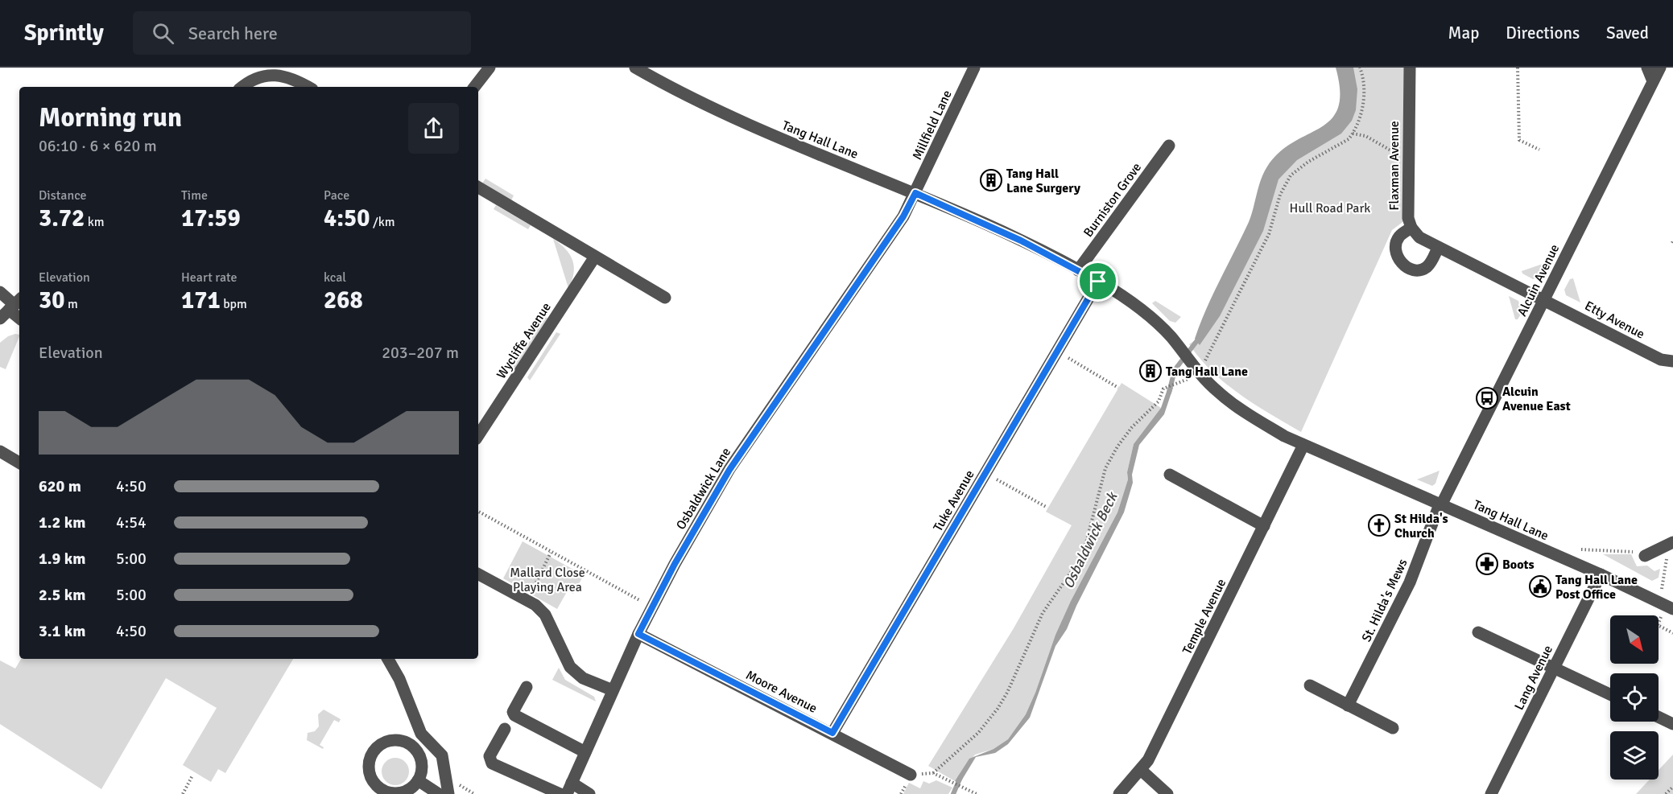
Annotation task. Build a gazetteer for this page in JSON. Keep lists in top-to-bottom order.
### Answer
{
  "streets": {
    "street": [
      "Millfield Lane",
      "Tang Hall Lane",
      "Flaxman Avenue",
      "Burniston Grove",
      "Alcuin Avenue",
      "Etty Avenue",
      "Wycliffe Avenue",
      "Osbaldwick Lane",
      "Tuke Avenue",
      "St. Hilda's Mews",
      "Temple Avenue",
      "Lang Avenue",
      "Moore Avenue"
    ]
  },
  "crossings": [
    ["Millfield Lane", "Tang Hall Lane"],
    ["Millfield Lane", "Osbaldwick Lane"],
    ["Tang Hall Lane", "Burniston Grove"],
    ["Tang Hall Lane", "Alcuin Avenue"],
    ["Tang Hall Lane", "Osbaldwick Lane"],
    ["Tang Hall Lane", "Tuke Avenue"],
    ["Tang Hall Lane", "St. Hilda's Mews"],
    ["Tang Hall Lane", "Temple Avenue"],
    ["Tang Hall Lane", "Lang Avenue"],
    ["Flaxman Avenue", "Alcuin Avenue"],
    ["Flaxman Avenue", "Etty Avenue"],
    ["Alcuin Avenue", "Etty Avenue"],
    ["Alcuin Avenue", "St. Hilda's Mews"],
    ["Osbaldwick Lane", "Moore Avenue"],
    ["Tuke Avenue", "Moore Avenue"]
  ],
  "water": ["Osbaldwick Beck"],
  "parks": ["Hull Road Park", "Mallard Close Playing Area"],
  "places": {
    "building": ["Tang Hall Lane Surgery", "Tang Hall Lane"],
    "bus stop": ["Alcuin Avenue East"],
    "church": ["St Hilda's Church"],
    "pharmacy": ["Boots"],
    "public building": ["Tang Hall Lane Post Office"]
  },
  "north": "bottom right",
  "page": {
    "header": "Sprintly",
    "search": "Search here",
    "nav": ["Map", "Directions", "Saved"],
    "heading": ["Morning run", "06:10 · 6 × 620 m"],
    "stats": [
      ["Distance", "3.72 km"],
      ["Time", "17:59"],
      ["Pace", "4:50 /km"],
      ["Elevation", "30 m"],
      ["Heart rate", "171 bpm"],
      ["kcal", "268"]
    ],
    "chart": ["Elevation", "203–207 m"],
    "list": [
      {
        "name": "620 m",
        "note": "4:50"
      },
      {
        "name": "1.2 km",
        "note": "4:54"
      },
      {
        "name": "1.9 km",
        "note": "5:00"
      },
      {
        "name": "2.5 km",
        "note": "5:00"
      },
      {
        "name": "3.1 km",
        "note": "4:50"
      }
    ]
  }
}
